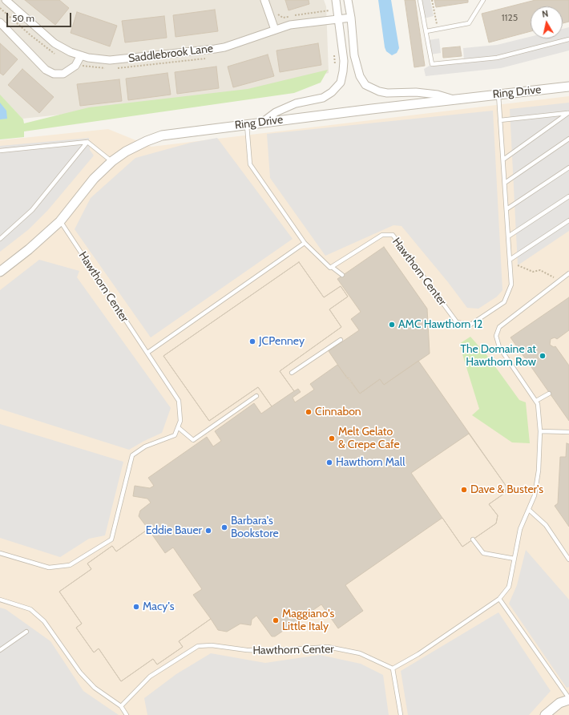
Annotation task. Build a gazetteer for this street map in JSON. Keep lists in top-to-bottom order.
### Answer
{
  "streets": {
    "street": ["Saddlebrook Lane", "Ring Drive"],
    "lane": ["Hawthorn Center"]
  },
  "crossings": [
    ["Ring Drive", "Hawthorn Center"]
  ],
  "places": [
    "AMC Hawthorn 12",
    "JCPenney",
    "The Domaine at Hawthorn Row",
    "Cinnabon",
    "Melt Gelato & Crepe Cafe",
    "Hawthorn Mall",
    "Dave & Buster's",
    "Barbara's Bookstore",
    "Eddie Bauer",
    "Macy's",
    "Maggiano's Little Italy"
  ],
  "house_numbers": ["1125"],
  "scale_bar": "50 m",
  "north": "top"
}
